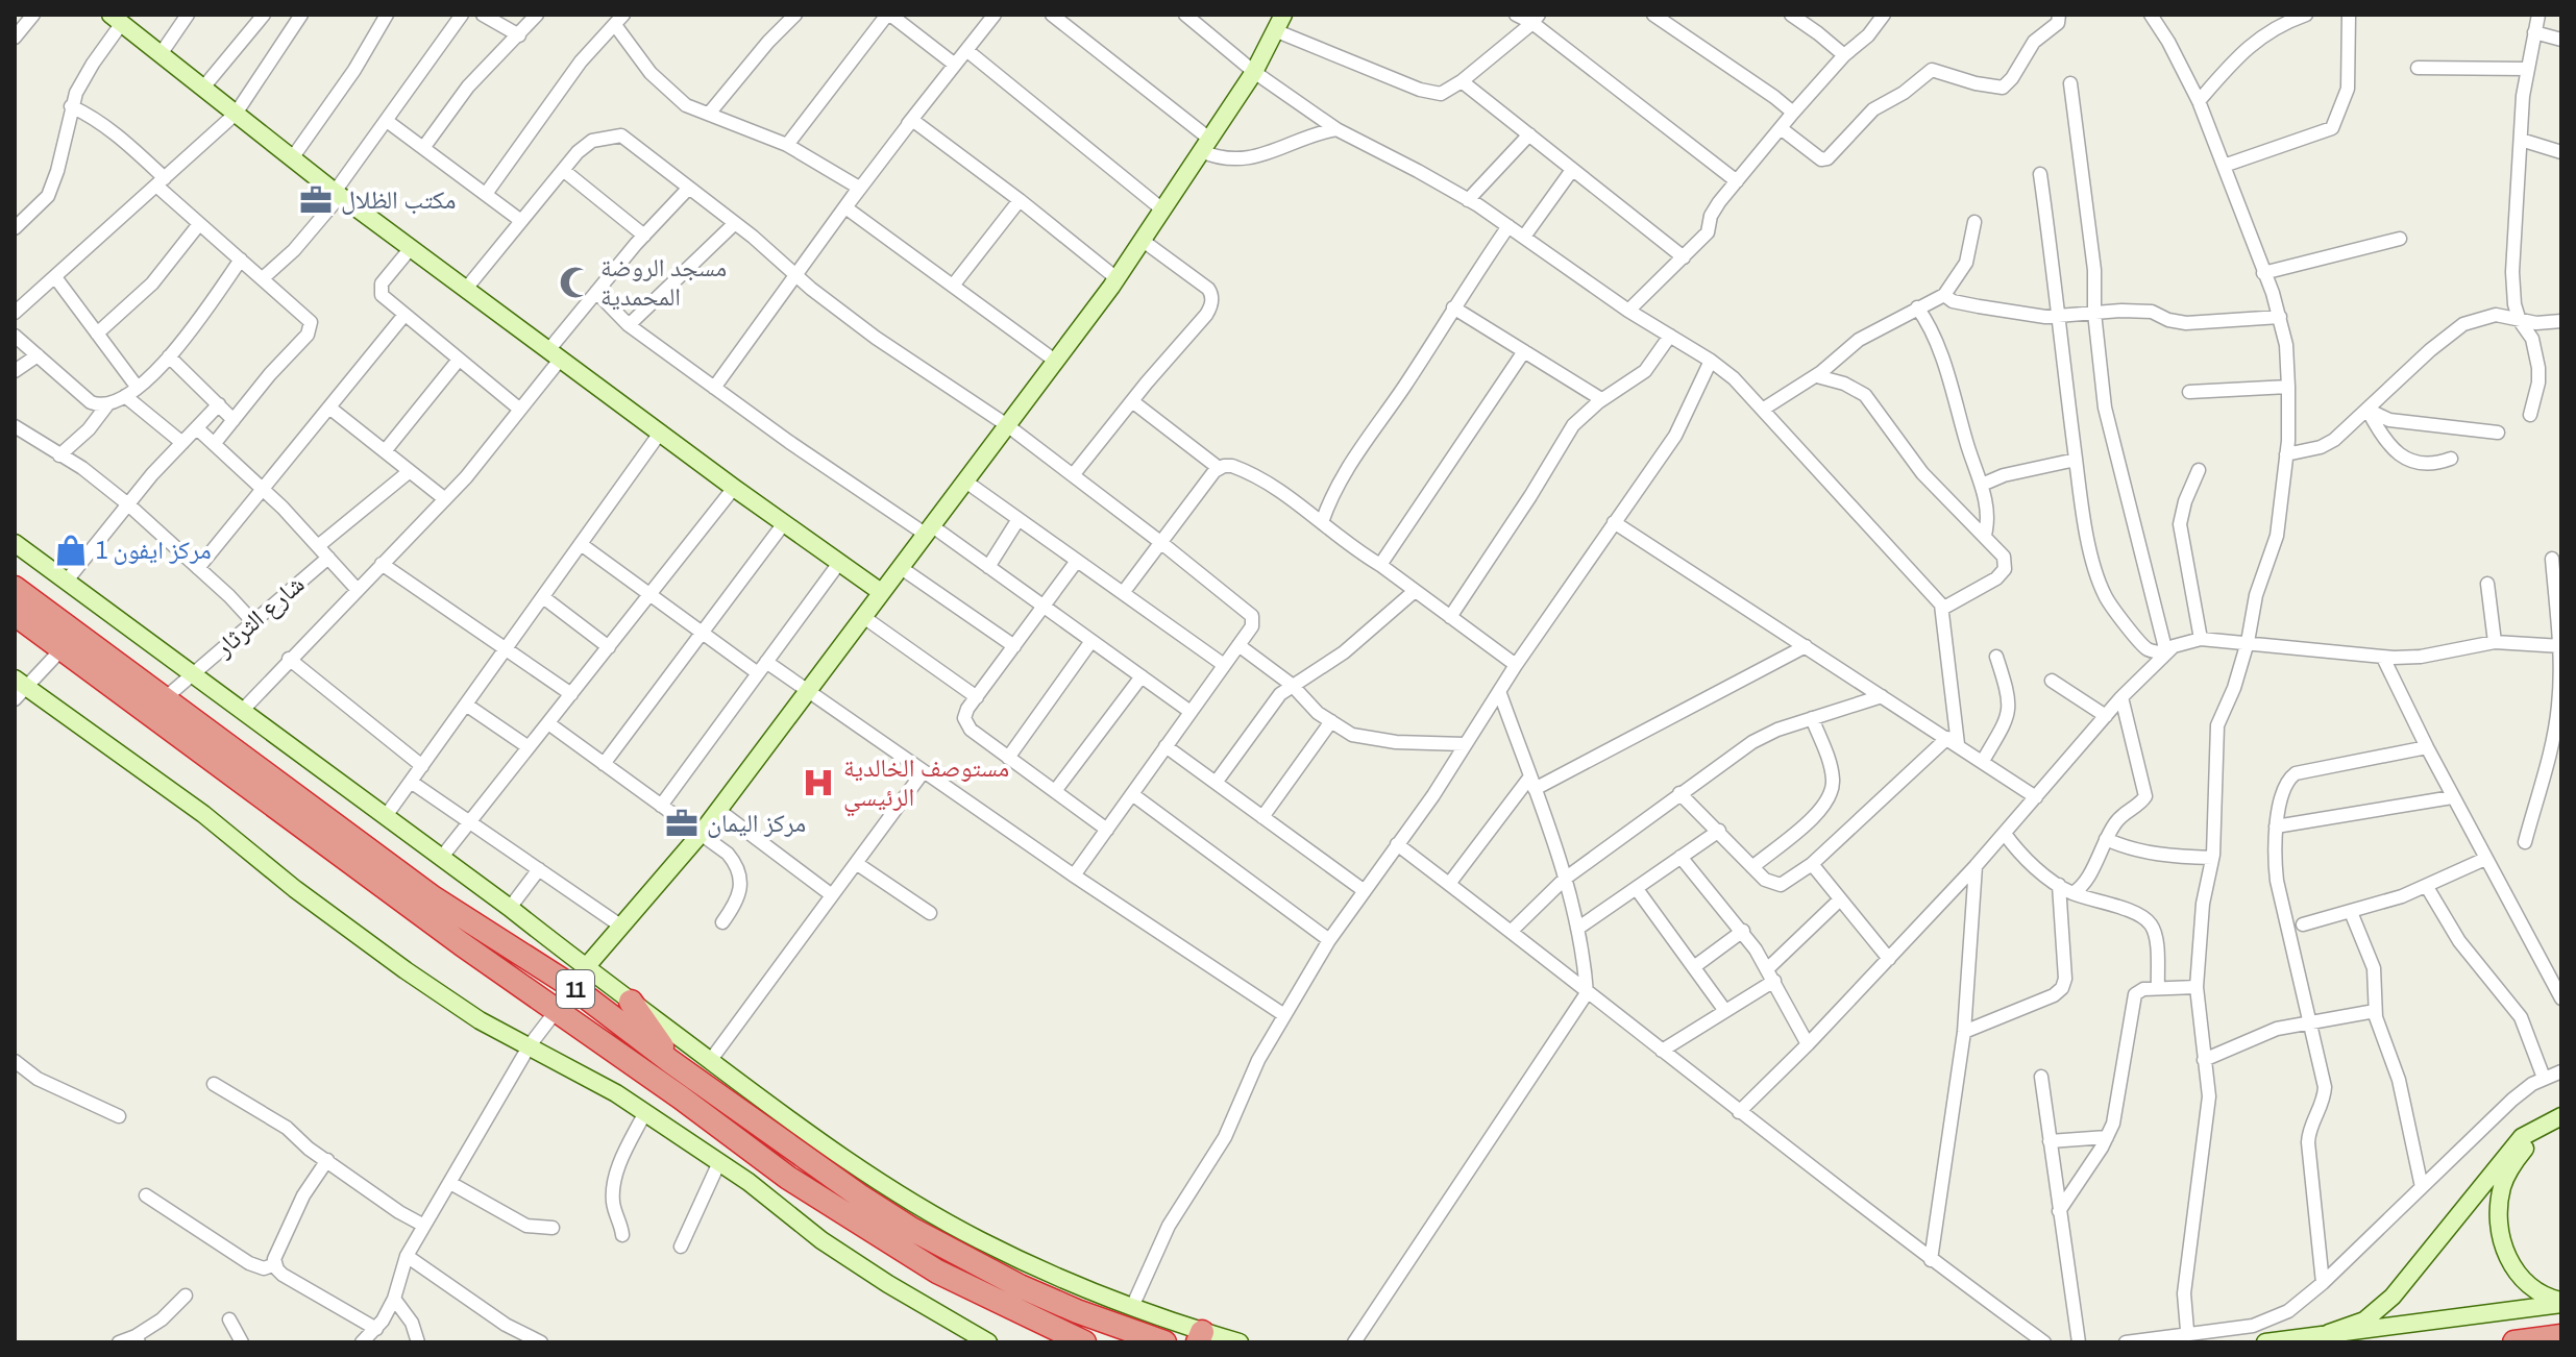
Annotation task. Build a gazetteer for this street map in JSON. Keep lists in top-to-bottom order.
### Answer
{
  "streets": {
    "highway": ["11"],
    "street": ["شارع الثرثار"]
  },
  "crossings": [
    ["شارع الثرثار", "11"]
  ],
  "places": {
    "office": ["مكتب الظلال", "مركز اليمان"],
    "mosque": ["مسجد الروضة المحمدية"],
    "shop": ["مركز ايفون 1"],
    "hospital": ["مستوصف الخالدية الرئيسي"]
  }
}
